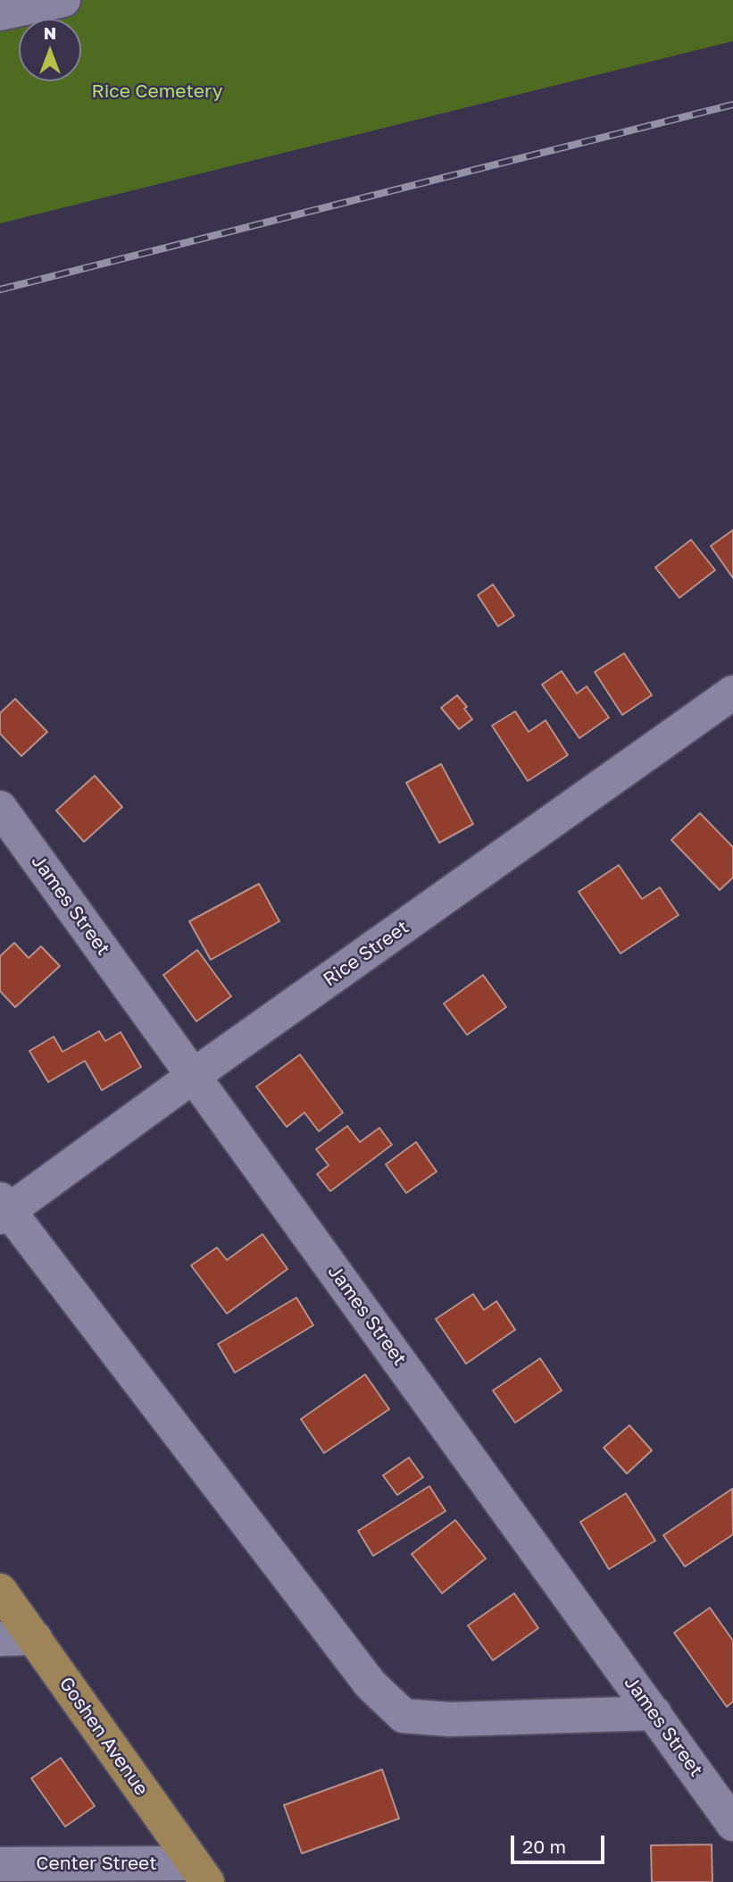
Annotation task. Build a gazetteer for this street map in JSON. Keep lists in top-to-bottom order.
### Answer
{
  "streets": {
    "main road": ["Goshen Avenue"],
    "street": ["James Street", "Rice Street", "Center Street"]
  },
  "crossings": [
    ["James Street", "Rice Street"],
    ["Goshen Avenue", "Center Street"]
  ],
  "parks": ["Rice Cemetery"],
  "scale_bar": "20 m",
  "north": "top"
}
